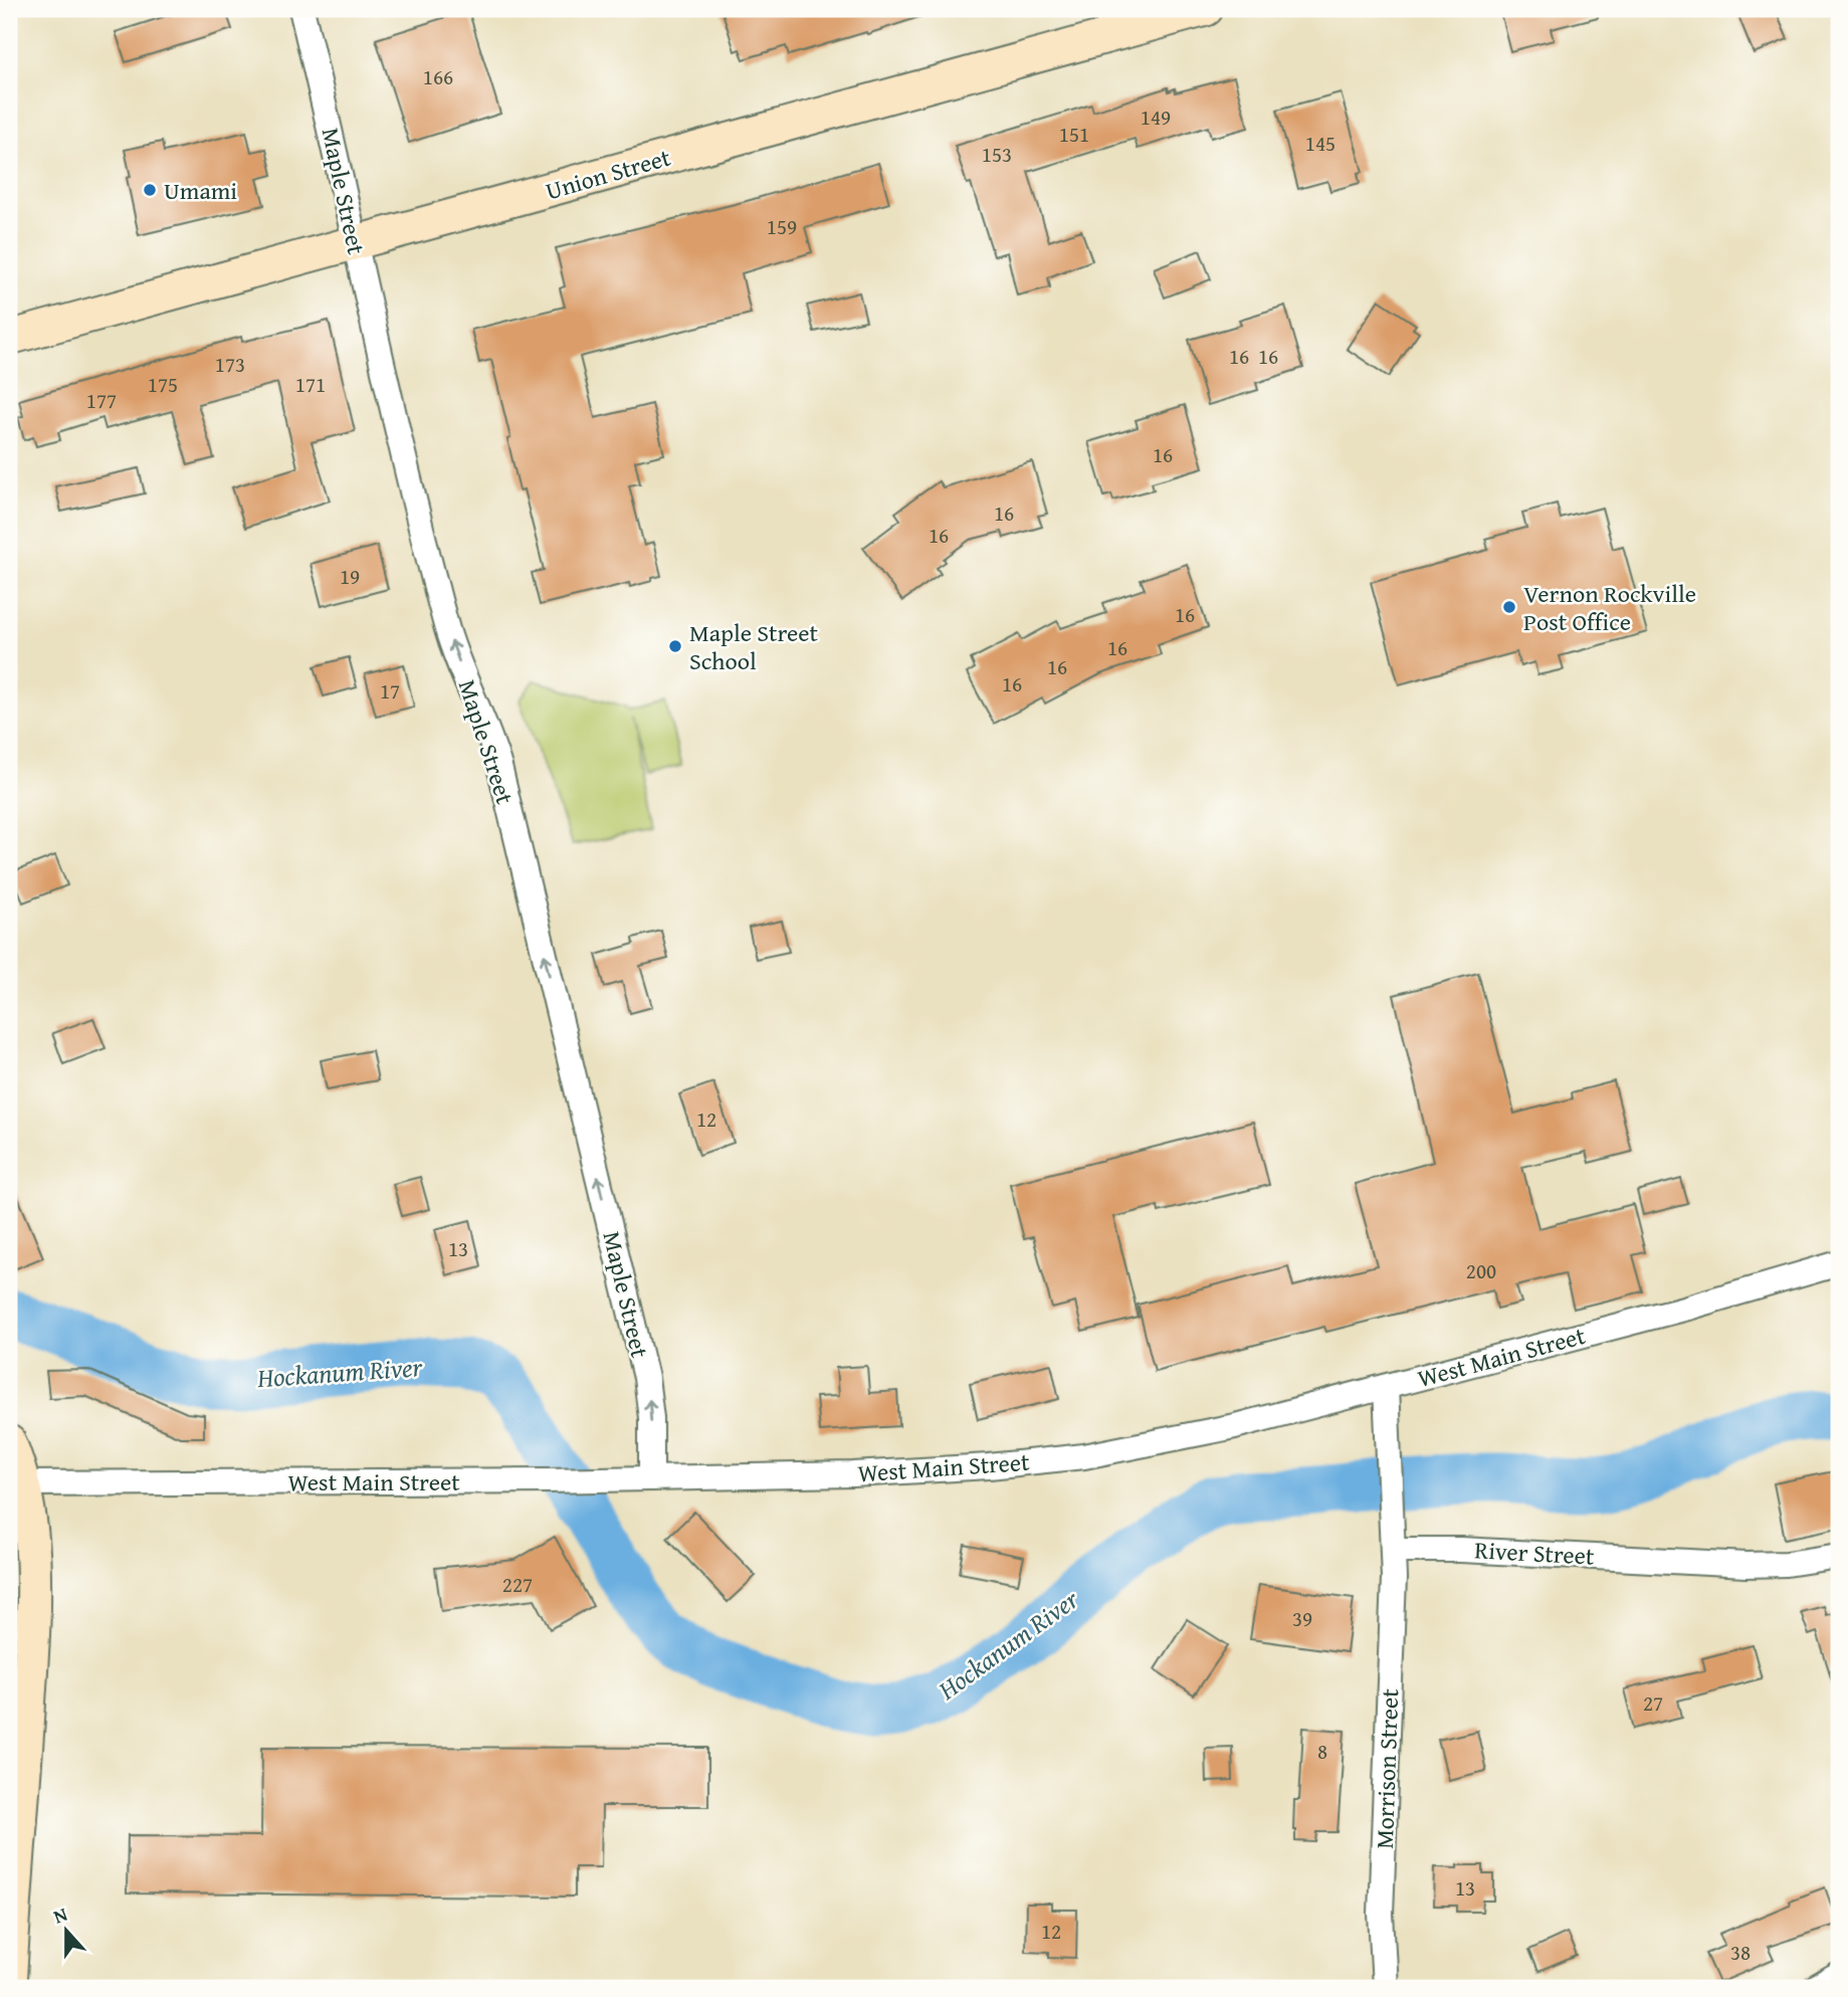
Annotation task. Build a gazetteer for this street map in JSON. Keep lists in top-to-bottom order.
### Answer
{
  "streets": {
    "main road": ["Union Street"],
    "street": [
      "Maple Street",
      "West Main Street",
      "River Street",
      "Morrison Street"
    ]
  },
  "crossings": [
    ["Union Street", "Maple Street"],
    ["Maple Street", "West Main Street"],
    ["River Street", "Morrison Street"]
  ],
  "one_way": ["Maple Street"],
  "water": ["Hockanum River"],
  "places": ["Umami", "Vernon Rockville Post Office", "Maple Street School"],
  "house_numbers": [
    "166",
    "149",
    "151",
    "145",
    "153",
    "159",
    "16",
    "16",
    "173",
    "175",
    "171",
    "177",
    "16",
    "16",
    "16",
    "19",
    "16",
    "16",
    "16",
    "16",
    "17",
    "12",
    "13",
    "200",
    "227",
    "39",
    "27",
    "8",
    "13",
    "12",
    "38"
  ],
  "north": "top"
}
